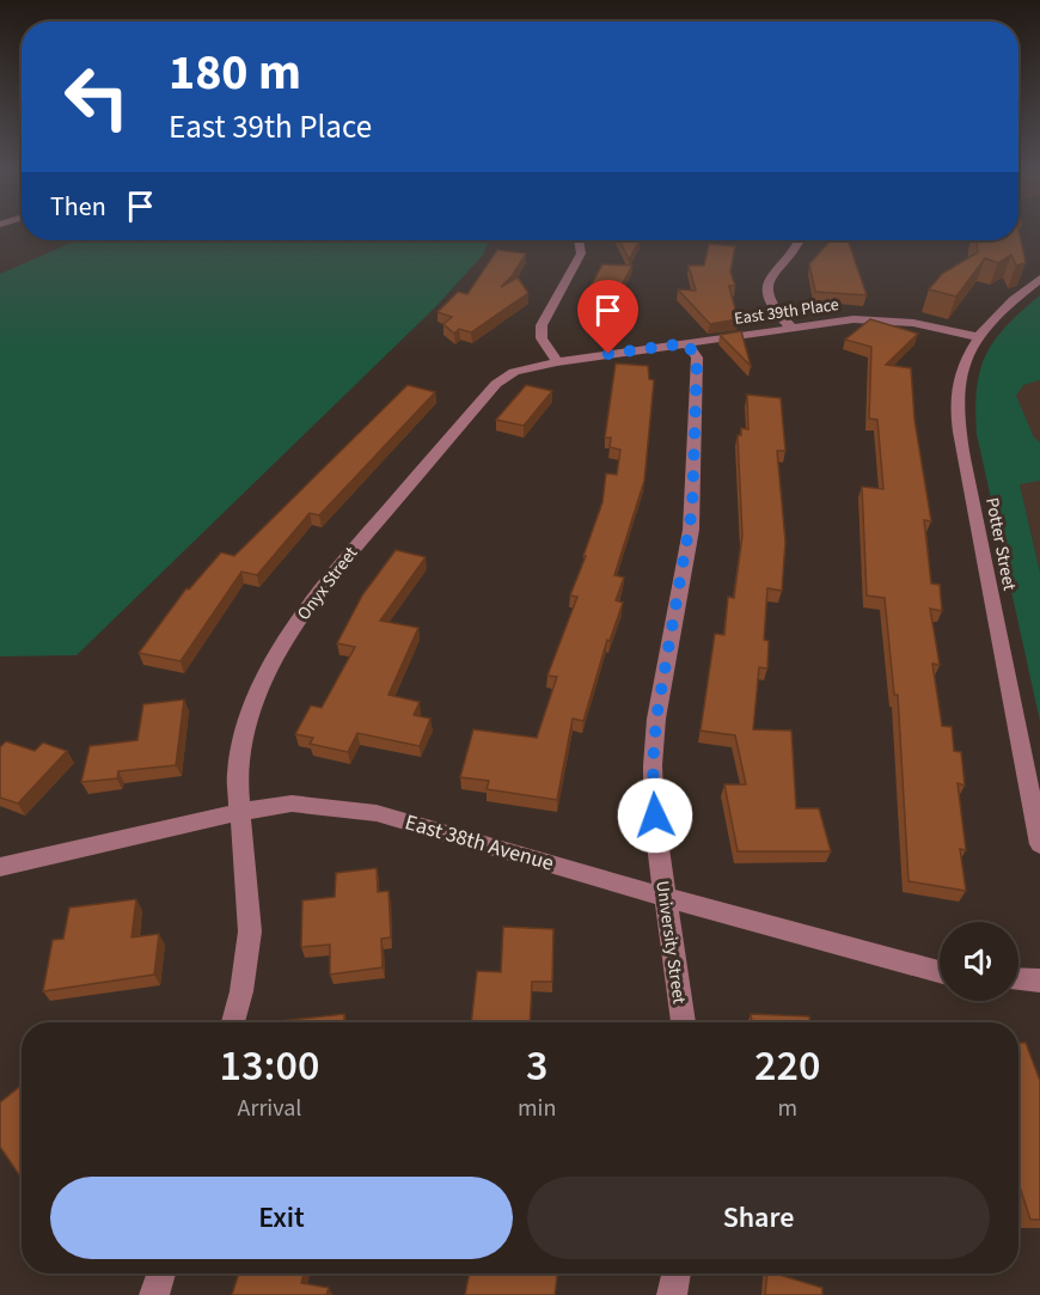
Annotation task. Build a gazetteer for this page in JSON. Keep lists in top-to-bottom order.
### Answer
{
  "streets": {
    "street": [
      "East 39th Place",
      "Potter Street",
      "Onyx Street",
      "East 38th Avenue",
      "University Street"
    ]
  },
  "crossings": [
    ["East 39th Place", "Potter Street"],
    ["East 39th Place", "Onyx Street"],
    ["East 39th Place", "University Street"],
    ["Onyx Street", "East 38th Avenue"],
    ["East 38th Avenue", "University Street"]
  ],
  "page": {
    "turn": ["180 m", "East 39th Place"],
    "then": "Then",
    "eta": [
      "13:00",
      "Arrival",
      "3",
      "min",
      "220",
      "m"
    ],
    "buttons": ["Exit", "Share"]
  }
}
